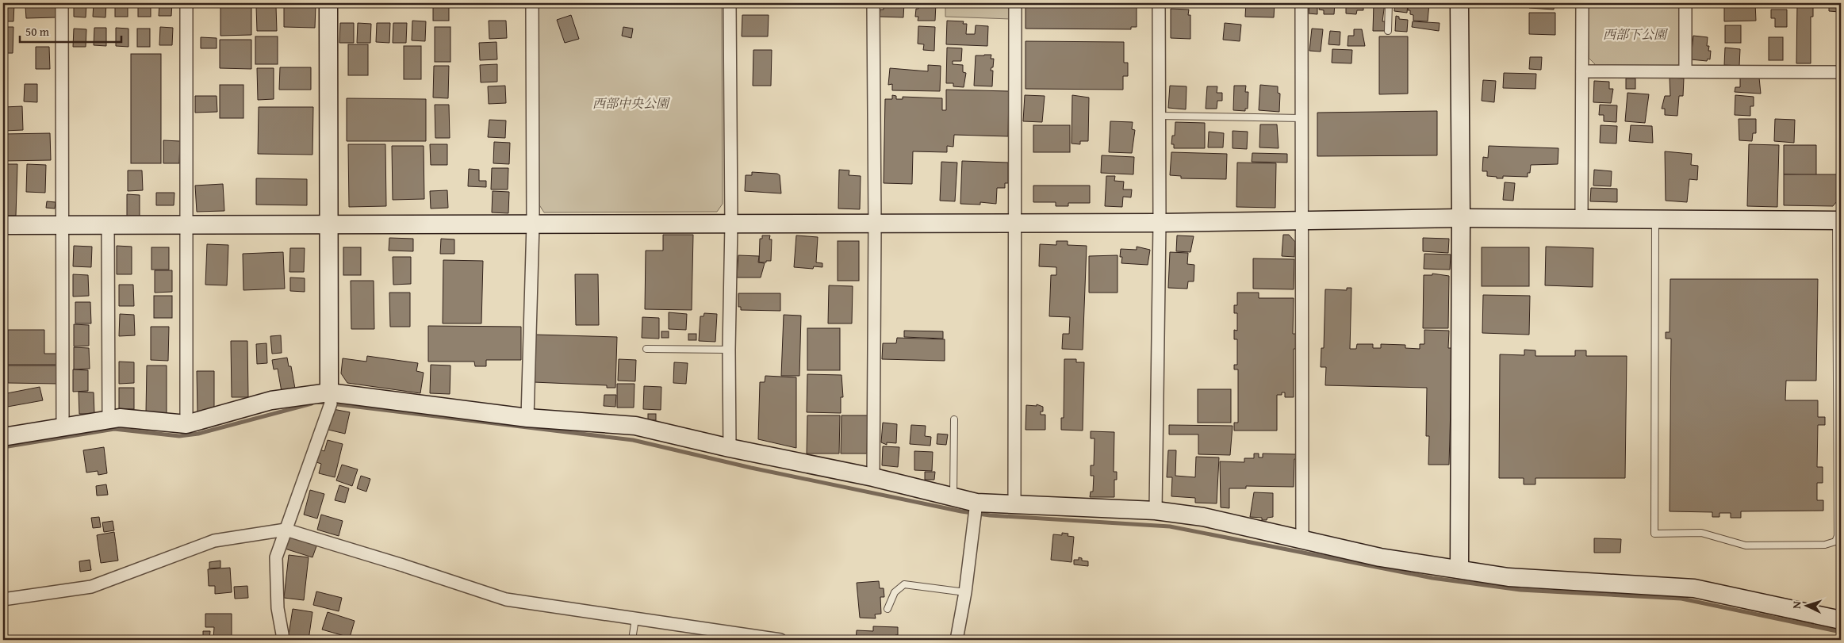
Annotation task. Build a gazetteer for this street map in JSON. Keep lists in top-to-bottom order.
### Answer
{
  "parks": ["西部下公園", "西部中央公園"],
  "scale_bar": "50 m",
  "north": "left"
}
